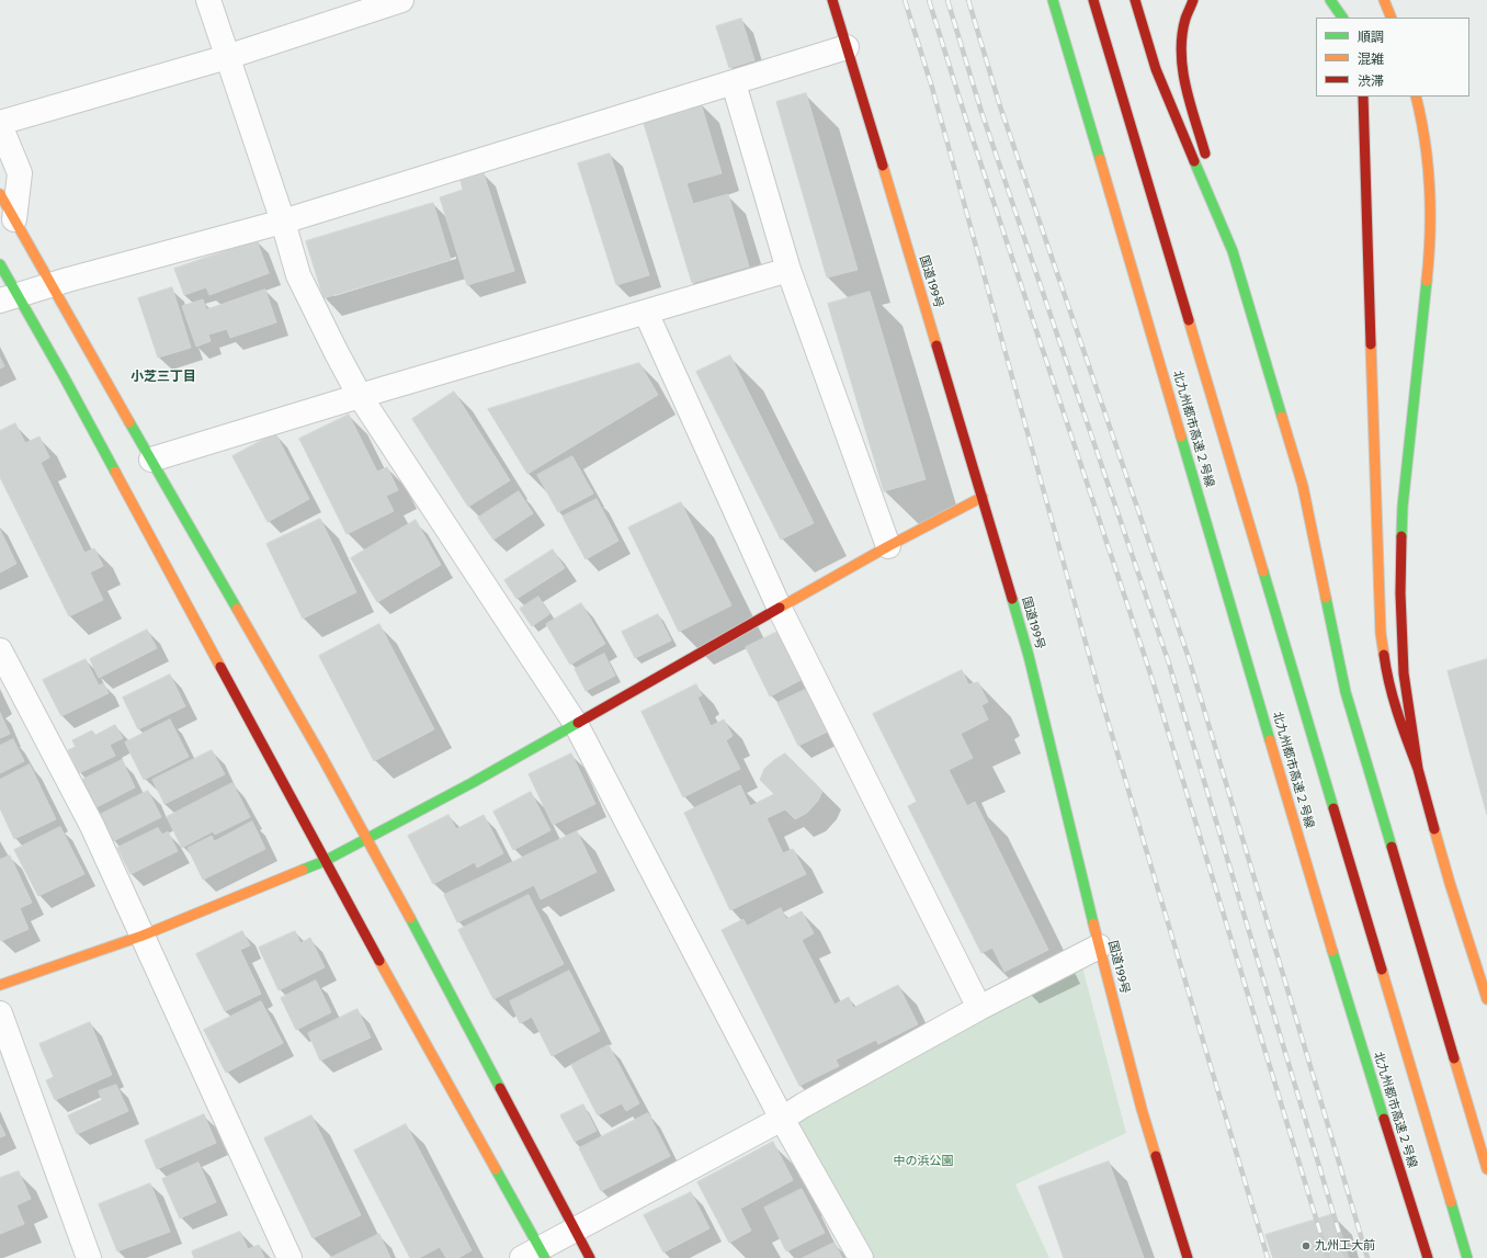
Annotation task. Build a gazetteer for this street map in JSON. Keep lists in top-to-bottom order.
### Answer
{
  "streets": {
    "main road": ["国道199号", "北九州都市高速２号線"]
  },
  "districts": ["小芝三丁目"],
  "parks": ["中の浜公園"],
  "places": ["九州工大前"],
  "legend": ["順調", "混雑", "渋滞"]
}
